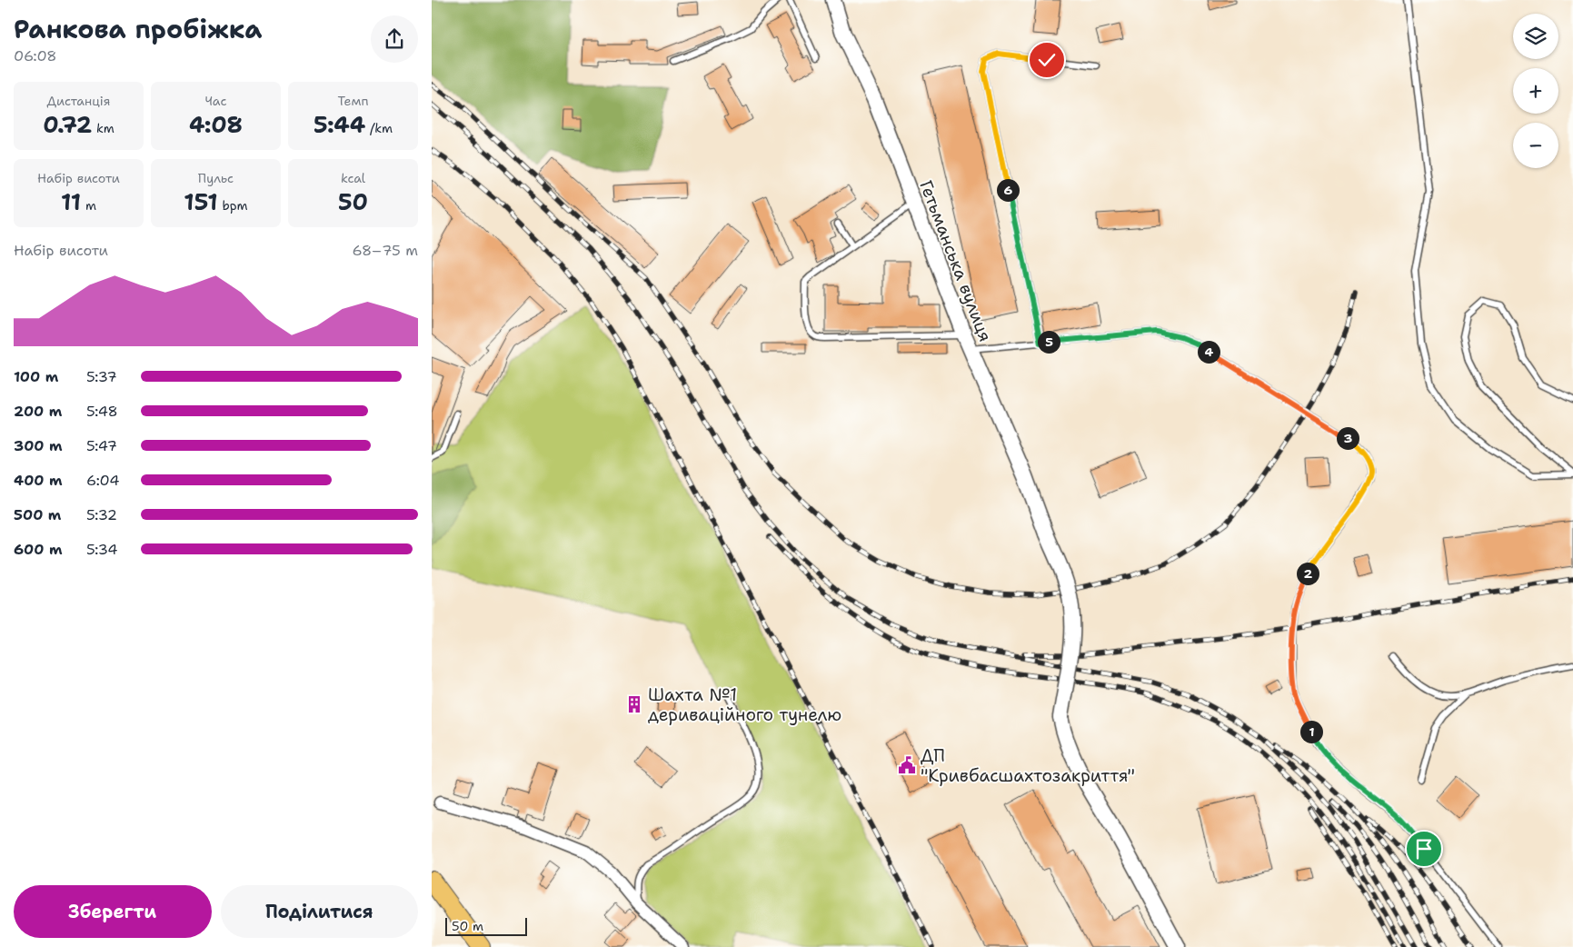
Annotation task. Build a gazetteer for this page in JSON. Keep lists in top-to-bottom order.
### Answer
{
  "streets": {
    "street": ["Гетьманська вулиця"]
  },
  "places": {
    "building": ["Шахта №1 дериваційного тунелю"],
    "public building": ["ДП \"Кривбасшахтозакриття\""]
  },
  "scale_bar": "50 m",
  "page": {
    "heading": ["Ранкова пробіжка", "06:08"],
    "map_buttons": ["+", "−"],
    "stats": [
      ["Дистанція", "0.72 km"],
      ["Час", "4:08"],
      ["Темп", "5:44 /km"],
      ["Набір висоти", "11 m"],
      ["Пульс", "151 bpm"],
      ["kcal", "50"]
    ],
    "pins": [
      "6",
      "5",
      "4",
      "3",
      "2",
      "1"
    ],
    "chart": ["Набір висоти", "68–75 m"],
    "list": [
      {
        "name": "100 m",
        "note": "5:37"
      },
      {
        "name": "200 m",
        "note": "5:48"
      },
      {
        "name": "300 m",
        "note": "5:47"
      },
      {
        "name": "400 m",
        "note": "6:04"
      },
      {
        "name": "500 m",
        "note": "5:32"
      },
      {
        "name": "600 m",
        "note": "5:34"
      }
    ],
    "buttons": ["Зберегти", "Поділитися"],
    "scale": "50 m"
  }
}
